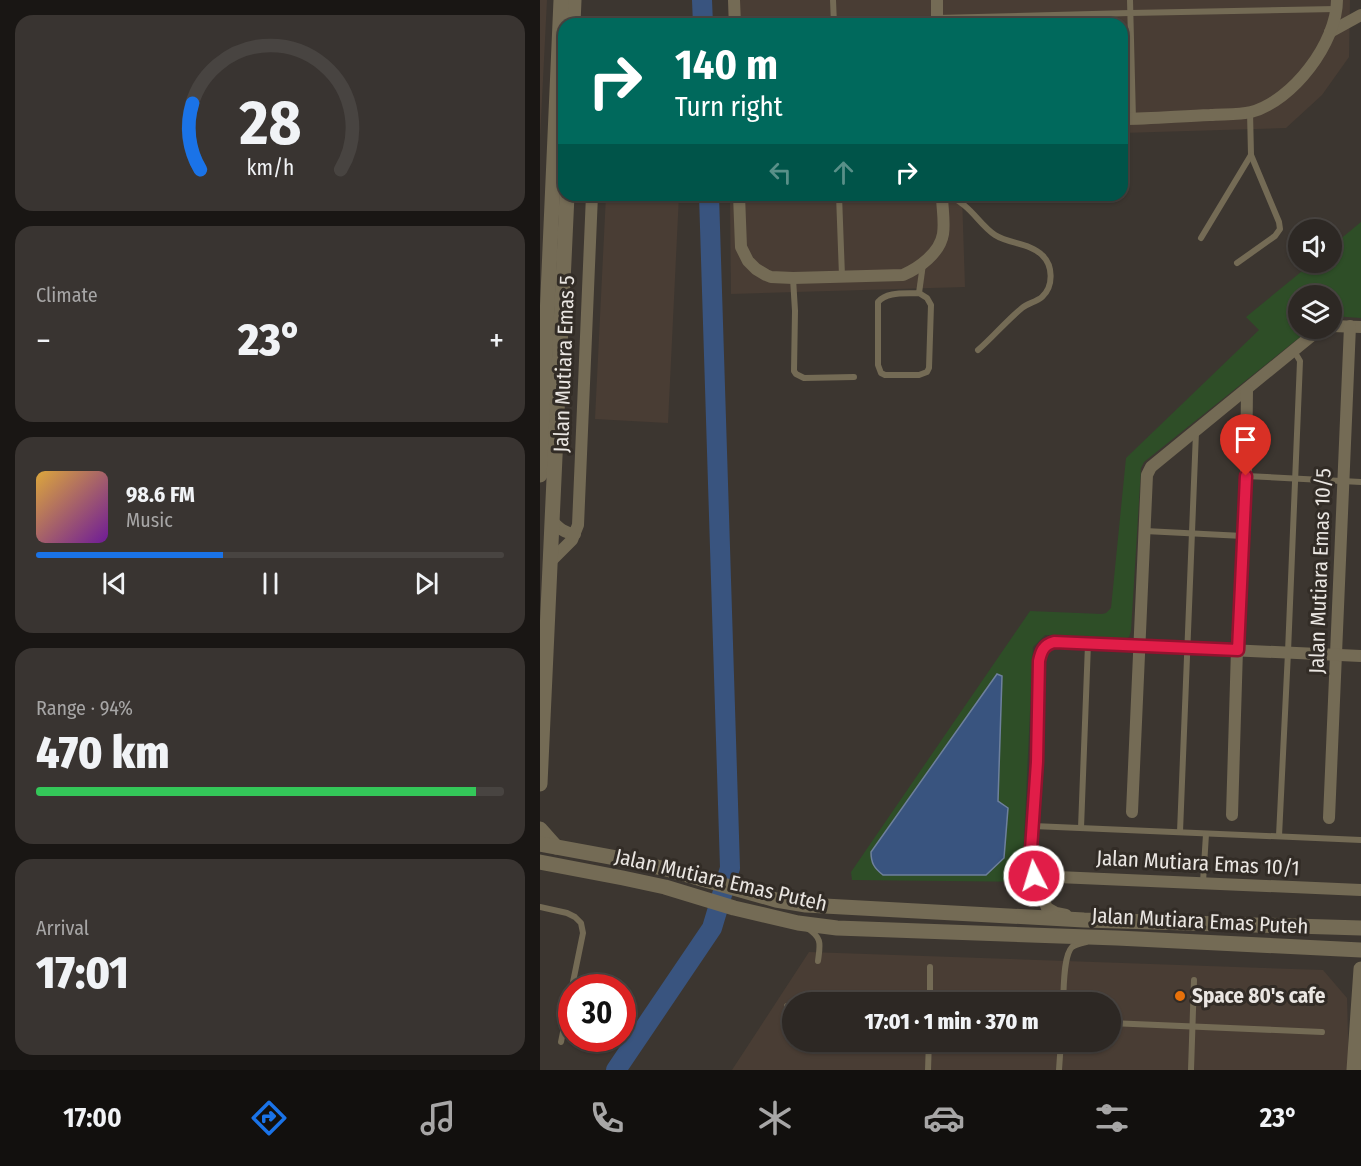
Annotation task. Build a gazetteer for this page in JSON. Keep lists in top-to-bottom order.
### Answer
{
  "streets": {
    "street": [
      "Jalan Mutiara Emas 5",
      "Jalan Mutiara Emas 10/5",
      "Jalan Mutiara Emas 10/1",
      "Jalan Mutiara Emas Puteh"
    ]
  },
  "places": ["Space 80's cafe"],
  "page": {
    "turn": ["140 m", "Turn right"],
    "tile": [
      "Climate",
      ["Range · 94%", "470 km"],
      ["Arrival", "17:01"]
    ],
    "heat": ["−", "23°", "+"],
    "song": ["98.6 FM", "Music"],
    "limit": "30",
    "trip": "17:01 · 1 min · 370 m",
    "tabs": ["17:00", "23°"],
    "gauge": ["28", "km/h"]
  }
}
